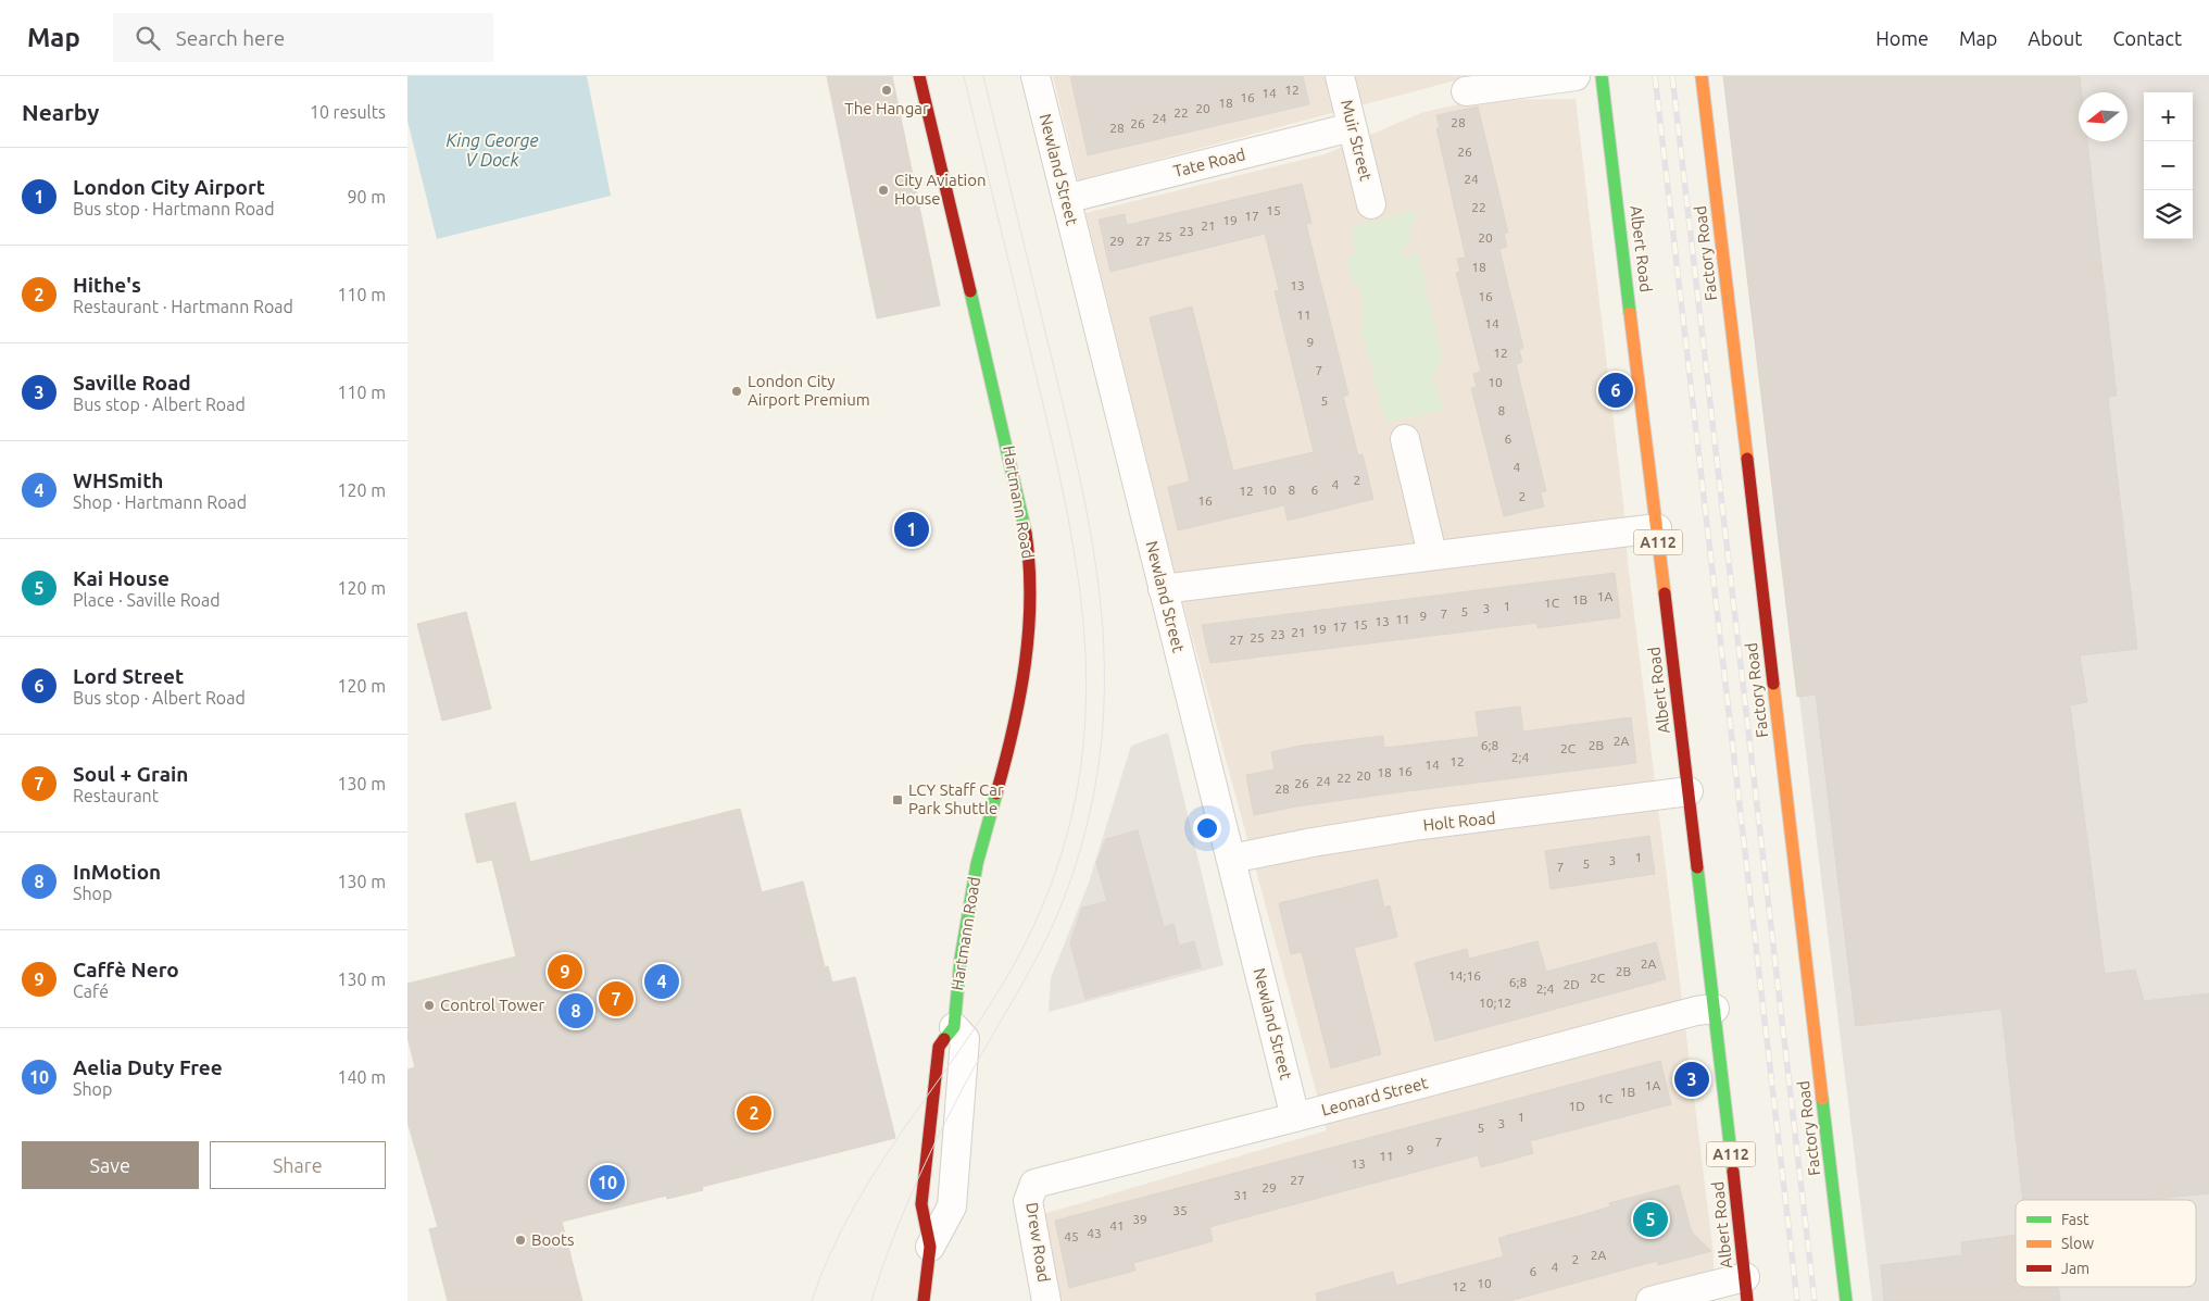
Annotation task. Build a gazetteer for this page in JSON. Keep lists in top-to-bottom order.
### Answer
{
  "streets": {
    "street": [
      "Muir Street",
      "Tate Road",
      "Newland Street",
      "Albert Road",
      "Factory Road",
      "Hartmann Road",
      "A112",
      "Holt Road",
      "Leonard Street",
      "Drew Road"
    ]
  },
  "crossings": [
    ["Muir Street", "Tate Road"],
    ["Tate Road", "Newland Street"],
    ["Newland Street", "Holt Road"],
    ["Newland Street", "Leonard Street"],
    ["Albert Road", "Holt Road"],
    ["Albert Road", "Leonard Street"],
    ["Leonard Street", "Drew Road"]
  ],
  "water": ["King George V Dock"],
  "places": {
    "other": [
      "The Hangar",
      "City Aviation House",
      "London City Airport Premium",
      "Control Tower",
      "Boots"
    ],
    "transit": ["LCY Staff Car Park Shuttle"]
  },
  "house_numbers": [
    "12",
    "14",
    "16",
    "18",
    "20",
    "22",
    "24",
    "28",
    "26",
    "28",
    "26",
    "24",
    "22",
    "15",
    "17",
    "19",
    "21",
    "23",
    "25",
    "20",
    "29",
    "27",
    "18",
    "13",
    "16",
    "11",
    "14",
    "9",
    "12",
    "7",
    "10",
    "5",
    "8",
    "6",
    "4",
    "2",
    "4",
    "10",
    "8",
    "6",
    "12",
    "2",
    "16",
    "1A",
    "1B",
    "1C",
    "1",
    "3",
    "5",
    "7",
    "9",
    "11",
    "13",
    "15",
    "17",
    "19",
    "21",
    "23",
    "25",
    "27",
    "2A",
    "6;8",
    "2B",
    "2C",
    "2;4",
    "12",
    "14",
    "16",
    "18",
    "20",
    "22",
    "24",
    "26",
    "28",
    "1",
    "3",
    "5",
    "7",
    "2A",
    "2B",
    "14;16",
    "2C",
    "6;8",
    "2D",
    "2;4",
    "10;12",
    "1A",
    "1B",
    "1C",
    "1D",
    "1",
    "3",
    "5",
    "7",
    "9",
    "11",
    "13",
    "27",
    "29",
    "31",
    "35",
    "39",
    "41",
    "43",
    "45",
    "2A",
    "2",
    "4",
    "6",
    "10",
    "12"
  ],
  "legend": ["Fast", "Slow", "Jam"],
  "north": "left",
  "page": {
    "header": "Map",
    "search": "Search here",
    "nav": [
      "Home",
      "Map",
      "About",
      "Contact"
    ],
    "heading": ["Nearby", "10 results"],
    "map_buttons": ["+", "−"],
    "list": [
      {
        "mark": "1",
        "name": "London City Airport",
        "note": "Bus stop · Hartmann Road",
        "value": "90 m"
      },
      {
        "mark": "2",
        "name": "Hithe's",
        "note": "Restaurant · Hartmann Road",
        "value": "110 m"
      },
      {
        "mark": "3",
        "name": "Saville Road",
        "note": "Bus stop · Albert Road",
        "value": "110 m"
      },
      {
        "mark": "4",
        "name": "WHSmith",
        "note": "Shop · Hartmann Road",
        "value": "120 m"
      },
      {
        "mark": "5",
        "name": "Kai House",
        "note": "Place · Saville Road",
        "value": "120 m"
      },
      {
        "mark": "6",
        "name": "Lord Street",
        "note": "Bus stop · Albert Road",
        "value": "120 m"
      },
      {
        "mark": "7",
        "name": "Soul + Grain",
        "note": "Restaurant",
        "value": "130 m"
      },
      {
        "mark": "8",
        "name": "InMotion",
        "note": "Shop",
        "value": "130 m"
      },
      {
        "mark": "9",
        "name": "Caffè Nero",
        "note": "Café",
        "value": "130 m"
      },
      {
        "mark": "10",
        "name": "Aelia Duty Free",
        "note": "Shop",
        "value": "140 m"
      }
    ],
    "pins": [
      "6",
      "1",
      "9",
      "4",
      "7",
      "8",
      "3",
      "2",
      "10",
      "5"
    ],
    "buttons": ["Save", "Share"]
  }
}
